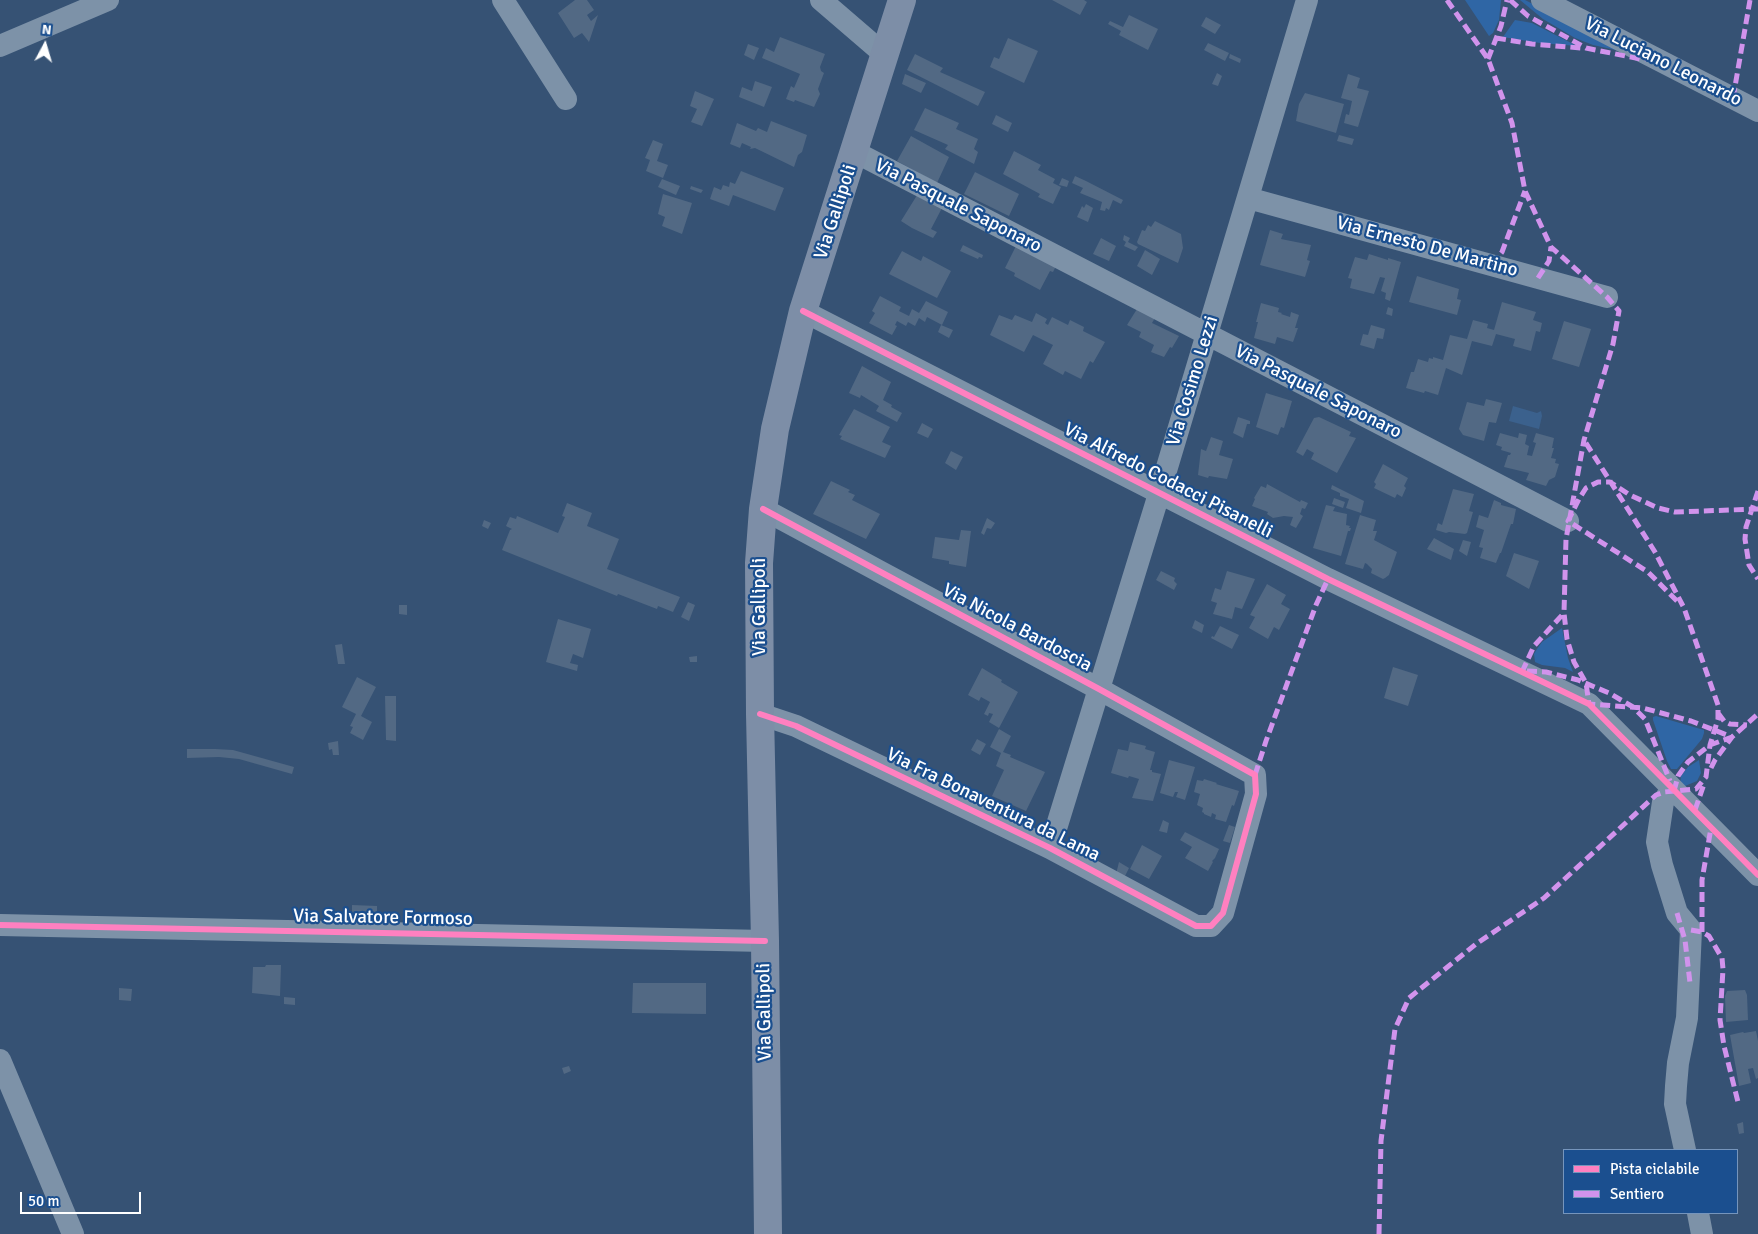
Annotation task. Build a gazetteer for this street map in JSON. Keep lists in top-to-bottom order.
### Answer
{
  "streets": {
    "main road": ["Via Gallipoli"],
    "street": [
      "Via Luciano Leonardo",
      "Via Pasquale Saponaro",
      "Via Ernesto De Martino",
      "Via Cosimo Lezzi",
      "Via Alfredo Codacci Pisanelli",
      "Via Nicola Bardoscia",
      "Via Fra Bonaventura da Lama",
      "Via Salvatore Formoso"
    ]
  },
  "crossings": [
    ["Via Pasquale Saponaro", "Via Gallipoli"],
    ["Via Pasquale Saponaro", "Via Cosimo Lezzi"],
    ["Via Gallipoli", "Via Alfredo Codacci Pisanelli"],
    ["Via Gallipoli", "Via Nicola Bardoscia"],
    ["Via Gallipoli", "Via Fra Bonaventura da Lama"],
    ["Via Gallipoli", "Via Salvatore Formoso"],
    ["Via Ernesto De Martino", "Via Cosimo Lezzi"],
    ["Via Cosimo Lezzi", "Via Alfredo Codacci Pisanelli"],
    ["Via Cosimo Lezzi", "Via Nicola Bardoscia"],
    ["Via Cosimo Lezzi", "Via Fra Bonaventura da Lama"],
    ["Via Nicola Bardoscia", "Via Fra Bonaventura da Lama"]
  ],
  "legend": ["Pista ciclabile", "Sentiero"],
  "scale_bar": "50 m",
  "north": "top"
}
